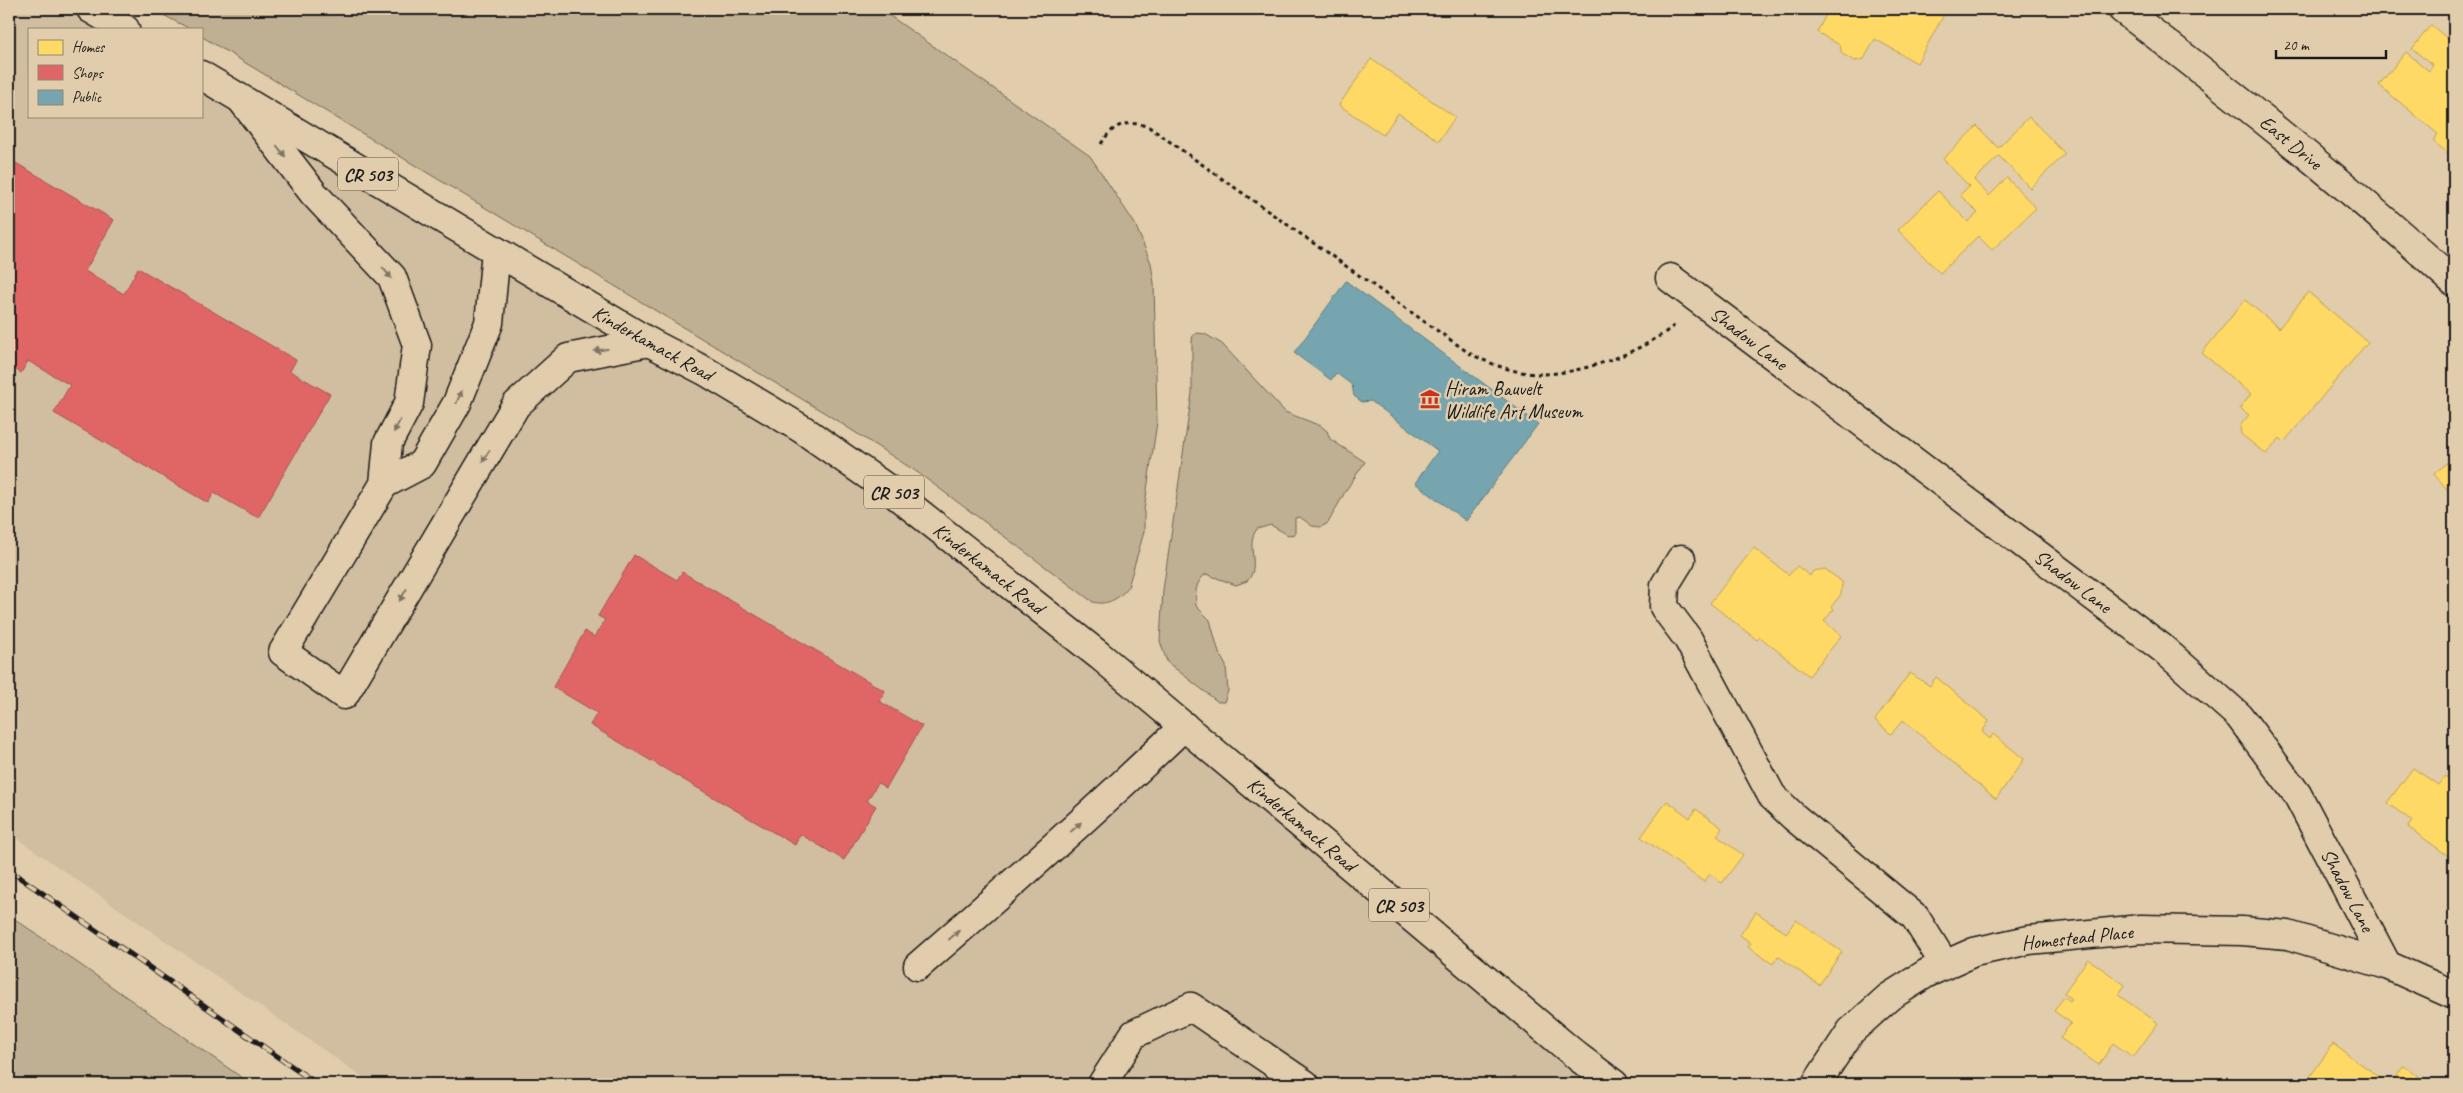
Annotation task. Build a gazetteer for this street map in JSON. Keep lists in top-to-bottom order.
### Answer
{
  "streets": {
    "street": [
      "East Drive",
      "CR 503",
      "Shadow Lane",
      "Kinderkamack Road",
      "Homestead Place"
    ]
  },
  "crossings": [
    ["Shadow Lane", "Homestead Place"]
  ],
  "places": {
    "museum": ["Hiram Bauvelt Wildlife Art Museum"]
  },
  "legend": ["Homes", "Shops", "Public"],
  "scale_bar": "20 m"
}
